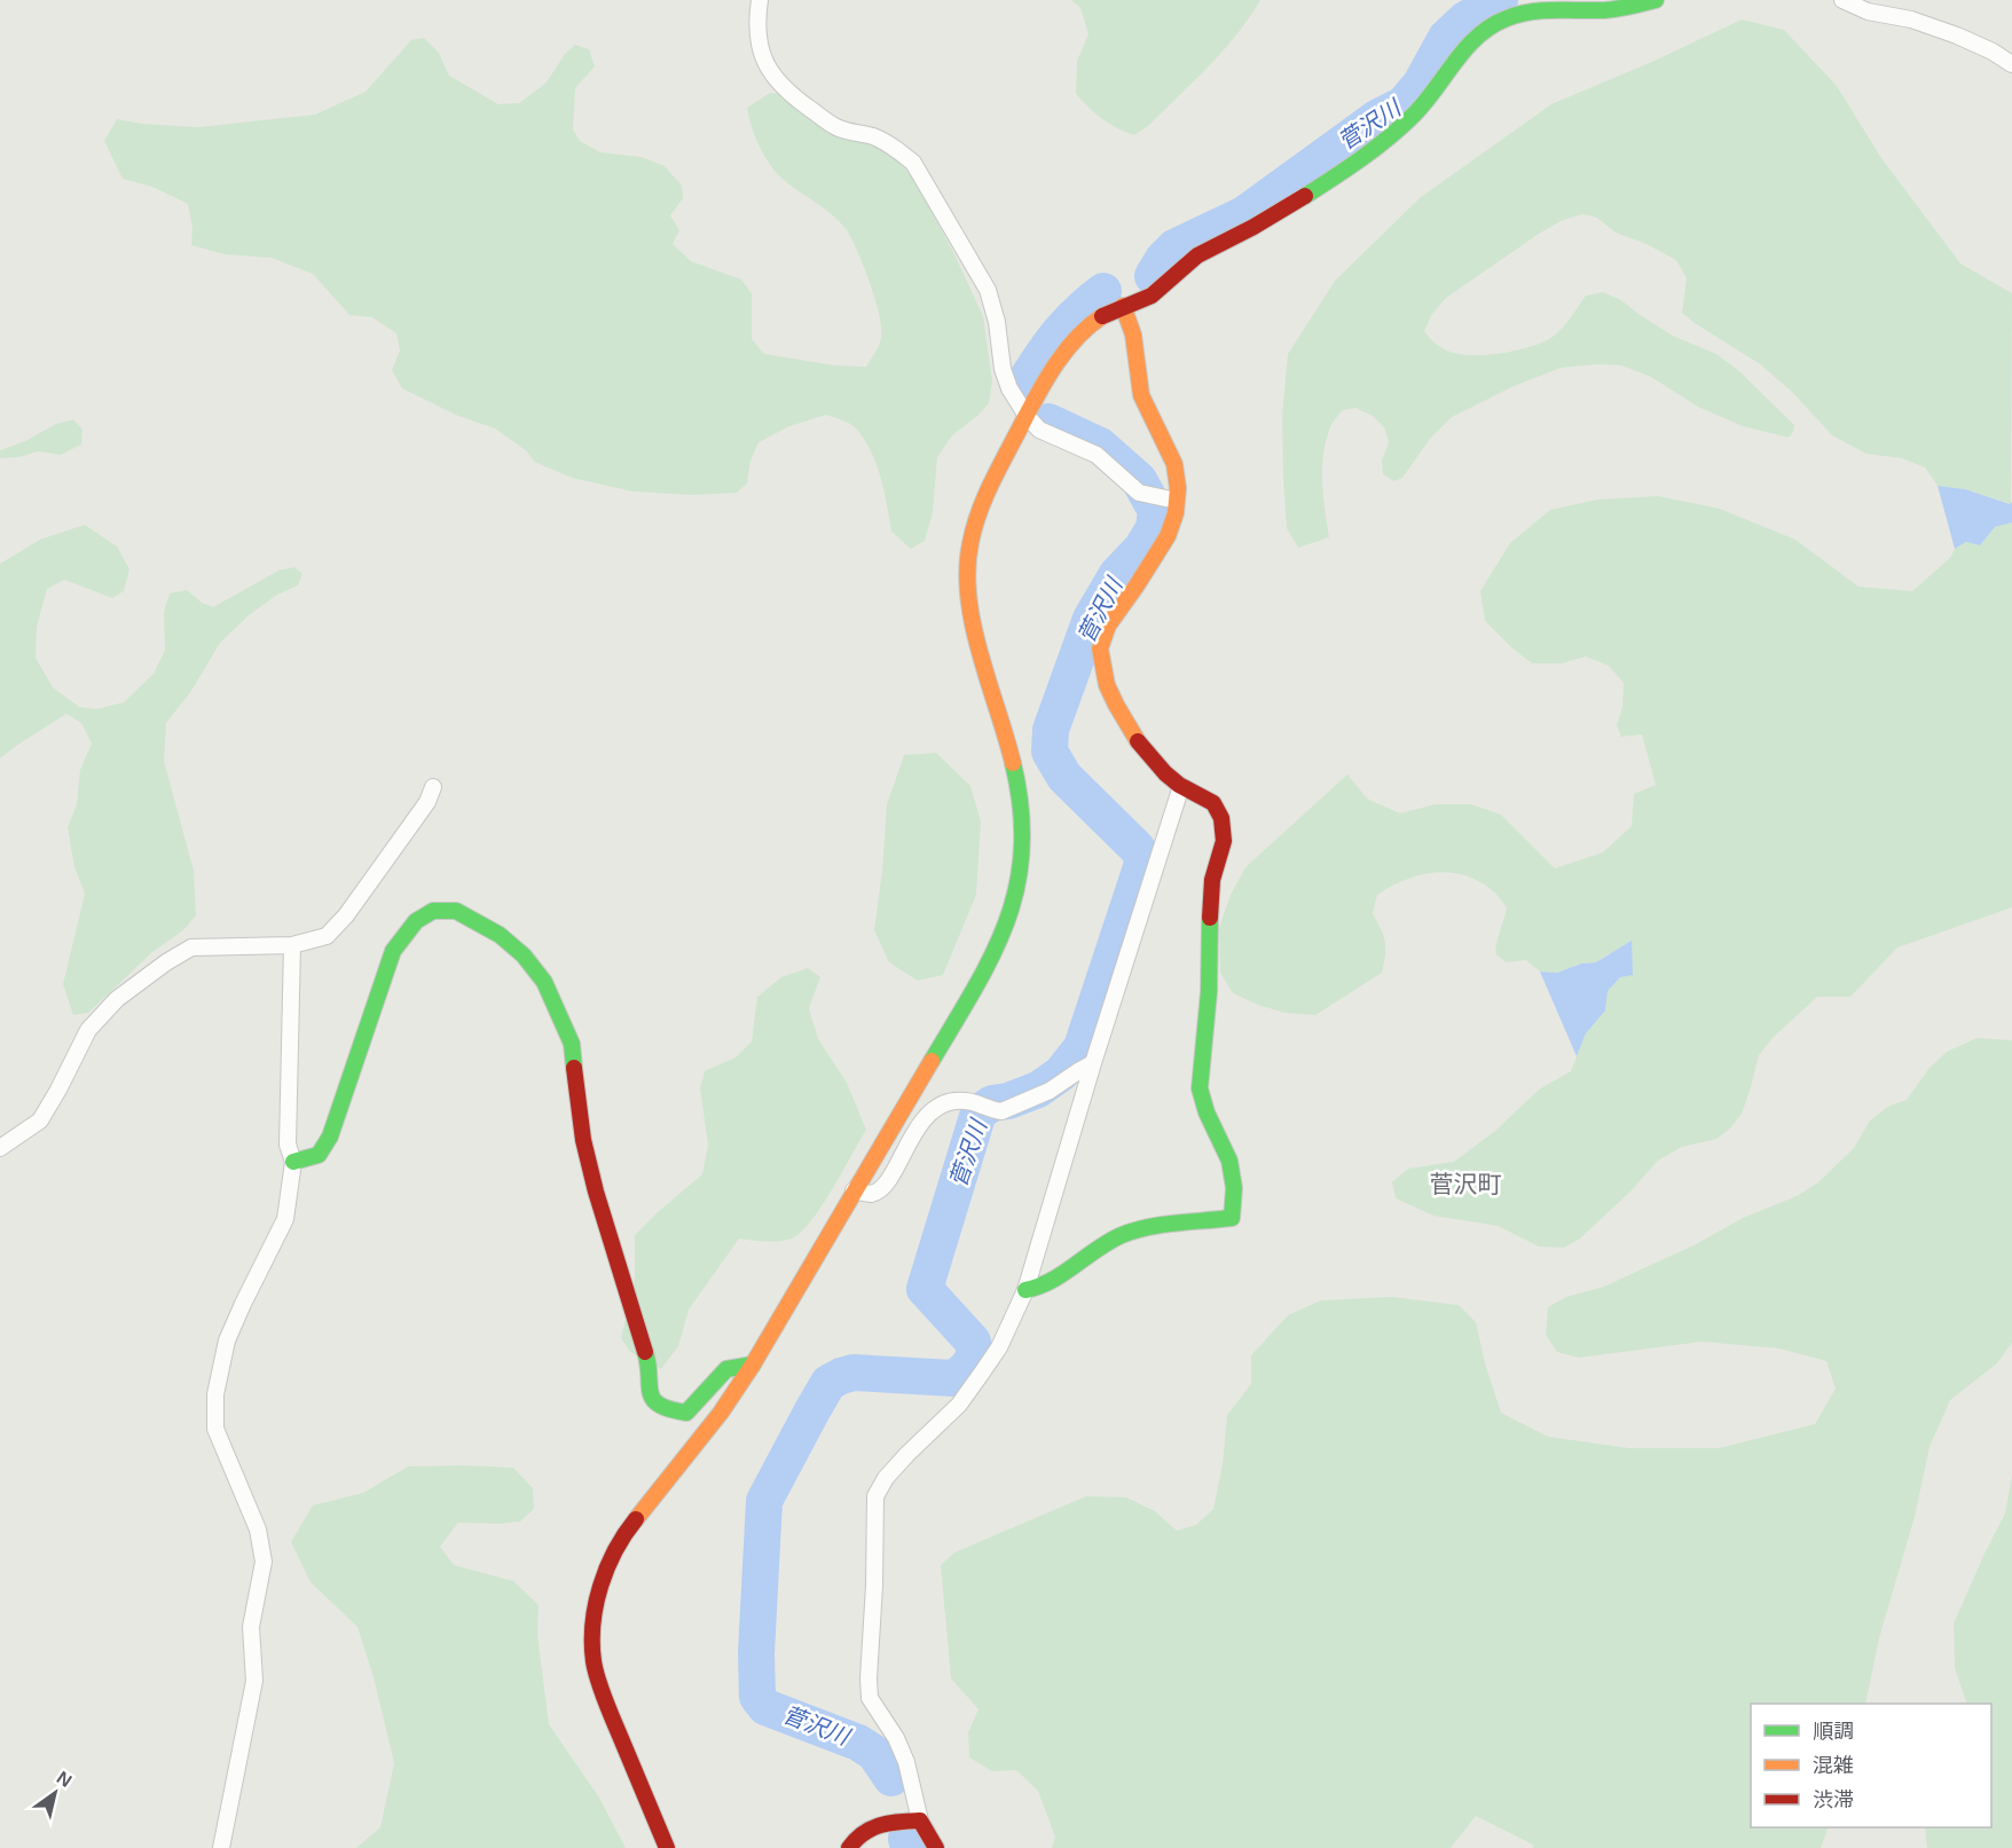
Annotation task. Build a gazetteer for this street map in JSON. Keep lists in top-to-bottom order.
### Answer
{
  "districts": ["菅沢町"],
  "water": ["菅沢川"],
  "legend": ["順調", "混雑", "渋滞"],
  "north": "top right"
}
